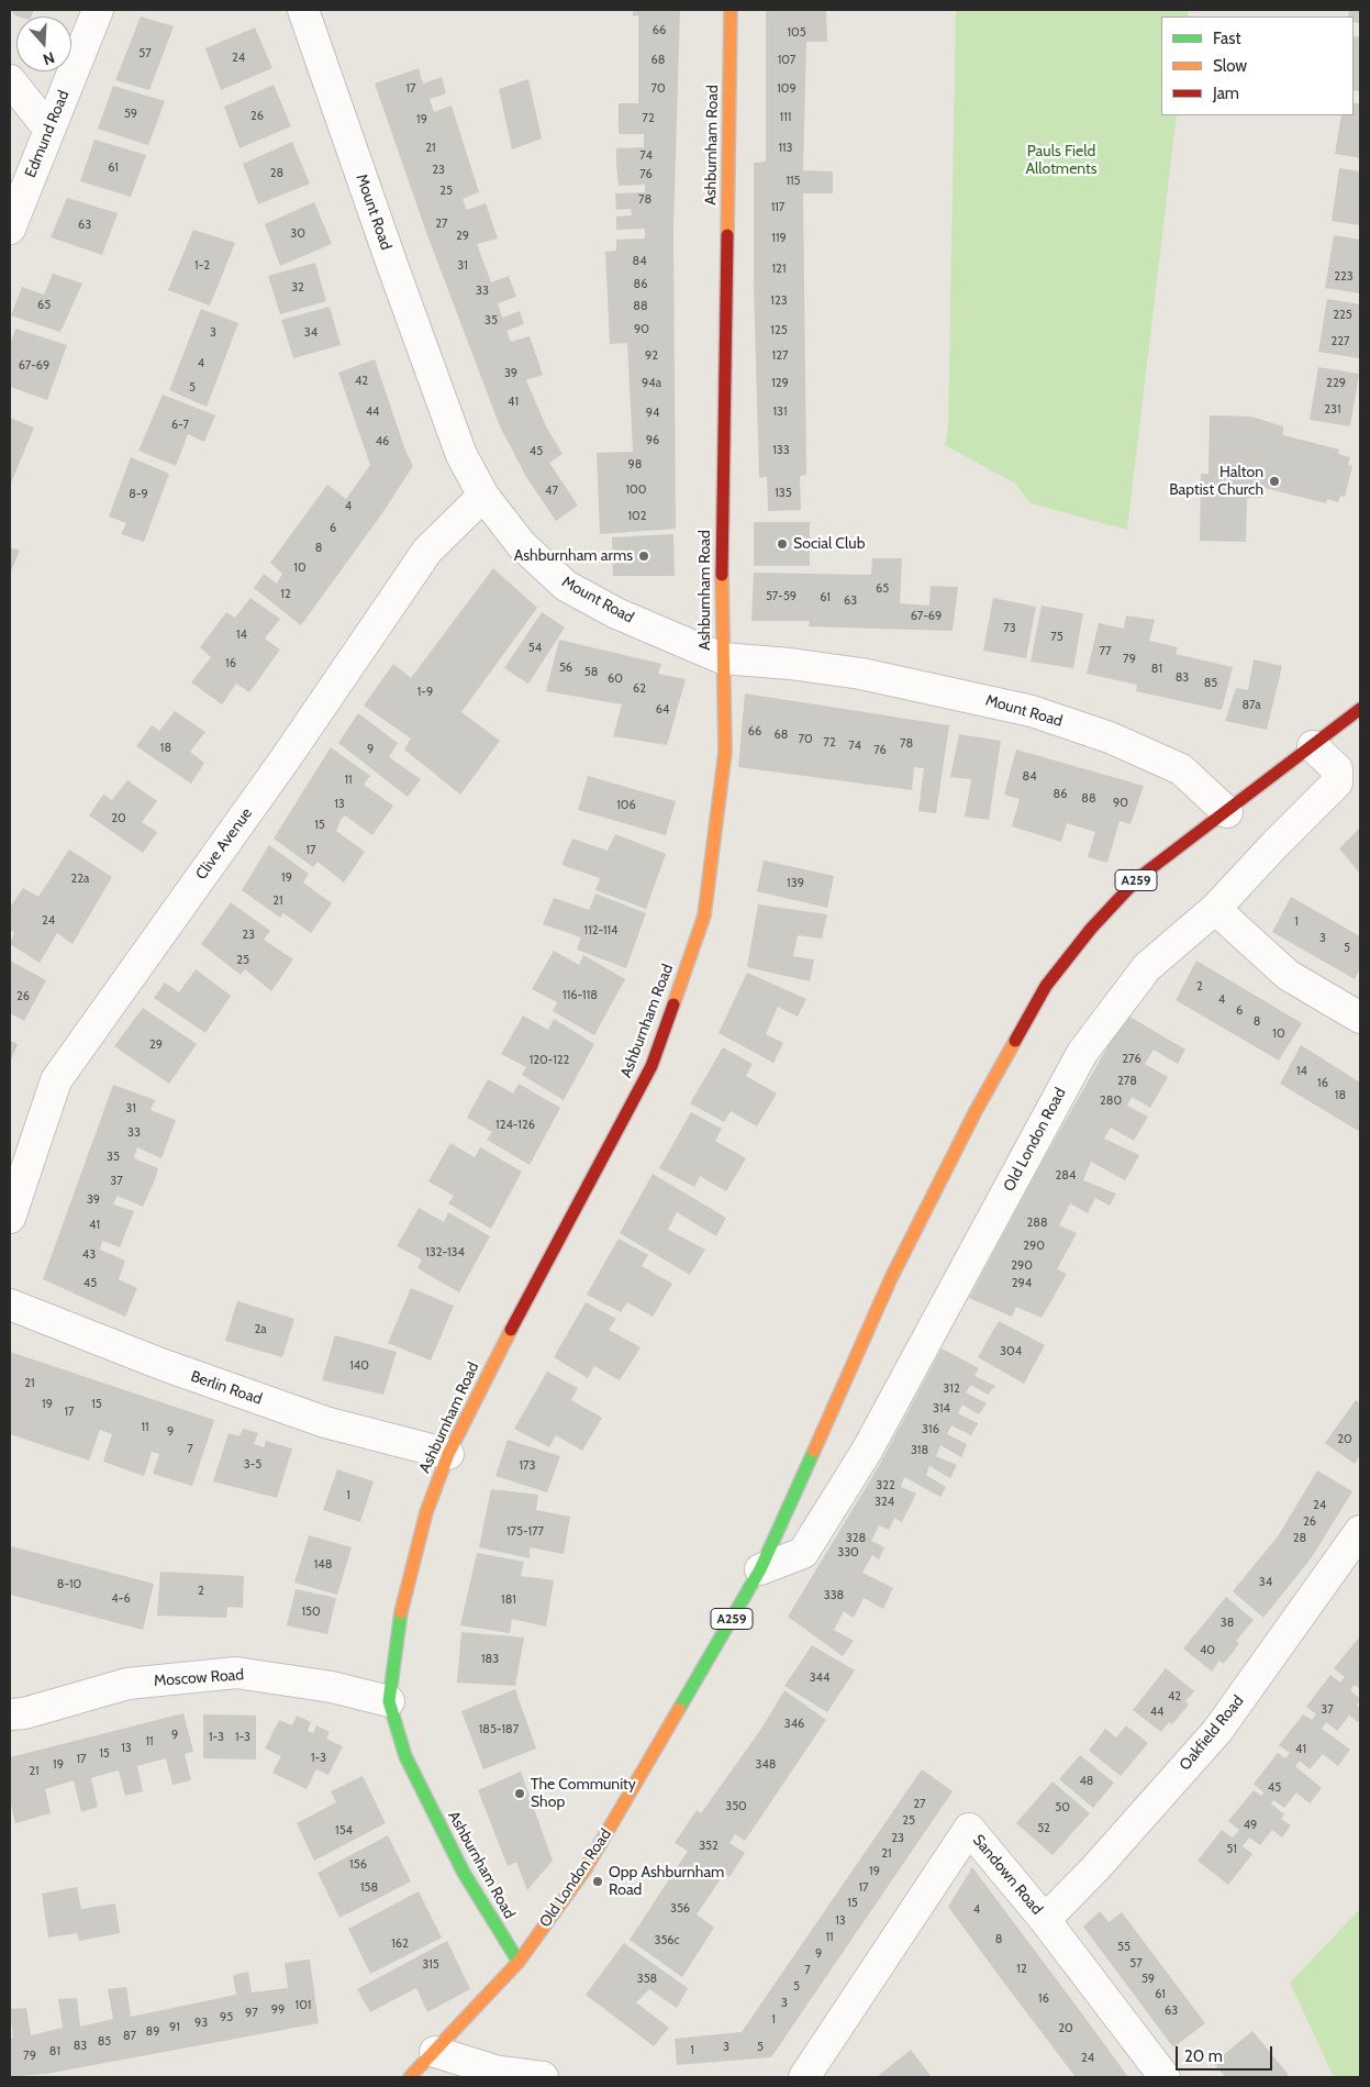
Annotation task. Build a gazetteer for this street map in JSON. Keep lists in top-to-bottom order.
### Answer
{
  "streets": {
    "main road": ["Ashburnham Road", "A259", "Old London Road"],
    "street": [
      "Edmund Road",
      "Mount Road",
      "Clive Avenue",
      "Berlin Road",
      "Moscow Road",
      "Oakfield Road",
      "Sandown Road"
    ]
  },
  "crossings": [
    ["Ashburnham Road", "Mount Road"],
    ["Ashburnham Road", "Old London Road"],
    ["Ashburnham Road", "Berlin Road"],
    ["Ashburnham Road", "Moscow Road"],
    ["Mount Road", "Clive Avenue"],
    ["Mount Road", "Old London Road"],
    ["Oakfield Road", "Sandown Road"]
  ],
  "parks": ["Pauls Field Allotments"],
  "places": [
    "Halton Baptist Church",
    "Social Club",
    "Ashburnham arms",
    "The Community Shop",
    "Opp Ashburnham Road"
  ],
  "house_numbers": [
    "66",
    "105",
    "57",
    "24",
    "68",
    "107",
    "17",
    "70",
    "109",
    "59",
    "26",
    "111",
    "72",
    "19",
    "21",
    "113",
    "74",
    "61",
    "23",
    "28",
    "76",
    "115",
    "25",
    "78",
    "117",
    "27",
    "63",
    "30",
    "29",
    "119",
    "84",
    "1-2",
    "31",
    "121",
    "223",
    "86",
    "32",
    "33",
    "123",
    "65",
    "88",
    "225",
    "35",
    "90",
    "125",
    "3",
    "34",
    "227",
    "92",
    "127",
    "4",
    "67-69",
    "39",
    "42",
    "94a",
    "129",
    "229",
    "5",
    "41",
    "231",
    "44",
    "131",
    "94",
    "6-7",
    "96",
    "46",
    "133",
    "45",
    "98",
    "100",
    "47",
    "135",
    "8-9",
    "4",
    "102",
    "6",
    "8",
    "10",
    "65",
    "12",
    "57-59",
    "61",
    "63",
    "67-69",
    "73",
    "14",
    "75",
    "54",
    "77",
    "79",
    "16",
    "56",
    "81",
    "58",
    "83",
    "60",
    "85",
    "62",
    "1-9",
    "87a",
    "64",
    "66",
    "68",
    "70",
    "72",
    "78",
    "74",
    "18",
    "9",
    "76",
    "84",
    "11",
    "86",
    "88",
    "90",
    "13",
    "106",
    "20",
    "15",
    "17",
    "19",
    "22a",
    "139",
    "21",
    "24",
    "1",
    "112-114",
    "23",
    "3",
    "5",
    "25",
    "2",
    "116-118",
    "26",
    "4",
    "6",
    "8",
    "10",
    "29",
    "276",
    "120-122",
    "14",
    "278",
    "16",
    "18",
    "280",
    "31",
    "124-126",
    "33",
    "35",
    "284",
    "37",
    "39",
    "288",
    "41",
    "290",
    "132-134",
    "43",
    "290",
    "45",
    "294",
    "2a",
    "304",
    "140",
    "21",
    "312",
    "19",
    "15",
    "314",
    "17",
    "11",
    "316",
    "9",
    "20",
    "7",
    "318",
    "3-5",
    "173",
    "322",
    "1",
    "324",
    "24",
    "26",
    "175-177",
    "328",
    "28",
    "330",
    "148",
    "34",
    "8-10",
    "2",
    "338",
    "4-6",
    "181",
    "150",
    "38",
    "40",
    "183",
    "344",
    "42",
    "37",
    "44",
    "346",
    "185-187",
    "9",
    "1-3",
    "1-3",
    "11",
    "13",
    "41",
    "15",
    "1-3",
    "17",
    "19",
    "348",
    "21",
    "48",
    "45",
    "27",
    "350",
    "50",
    "25",
    "49",
    "52",
    "154",
    "23",
    "352",
    "51",
    "21",
    "156",
    "19",
    "158",
    "17",
    "15",
    "356",
    "4",
    "13",
    "11",
    "8",
    "356c",
    "162",
    "55",
    "9",
    "57",
    "315",
    "12",
    "7",
    "358",
    "59",
    "5",
    "61",
    "16",
    "3",
    "101",
    "99",
    "63",
    "97",
    "95",
    "1",
    "93",
    "91",
    "20",
    "89",
    "87",
    "85",
    "83",
    "3",
    "5",
    "1",
    "81",
    "79",
    "24"
  ],
  "legend": ["Fast", "Slow", "Jam"],
  "scale_bar": "20 m",
  "north": "bottom"
}
